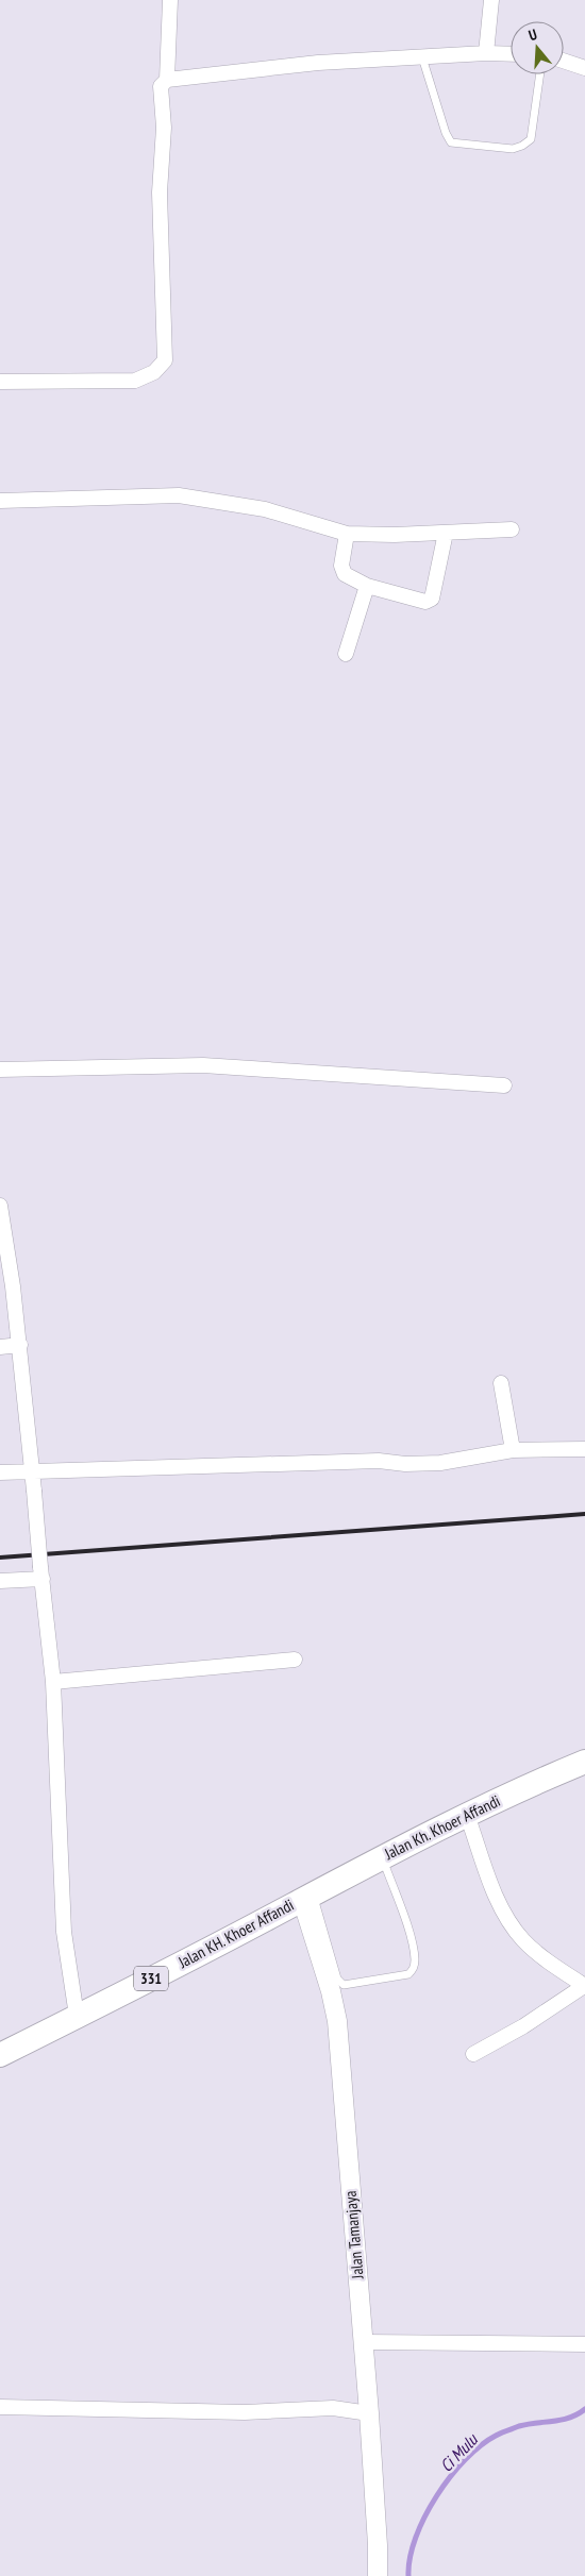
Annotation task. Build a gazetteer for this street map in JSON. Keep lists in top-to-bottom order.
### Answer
{
  "streets": {
    "main road": ["Jalan Kh. Khoer Affandi", "Jalan KH. Khoer Affandi", "331"],
    "street": ["Jalan Tamanjaya"]
  },
  "crossings": [
    ["Jalan Kh. Khoer Affandi", "Jalan KH. Khoer Affandi"],
    ["Jalan Kh. Khoer Affandi", "Jalan Tamanjaya"],
    ["Jalan KH. Khoer Affandi", "Jalan Tamanjaya"]
  ],
  "water": ["Ci Mulu"],
  "north": "top"
}
